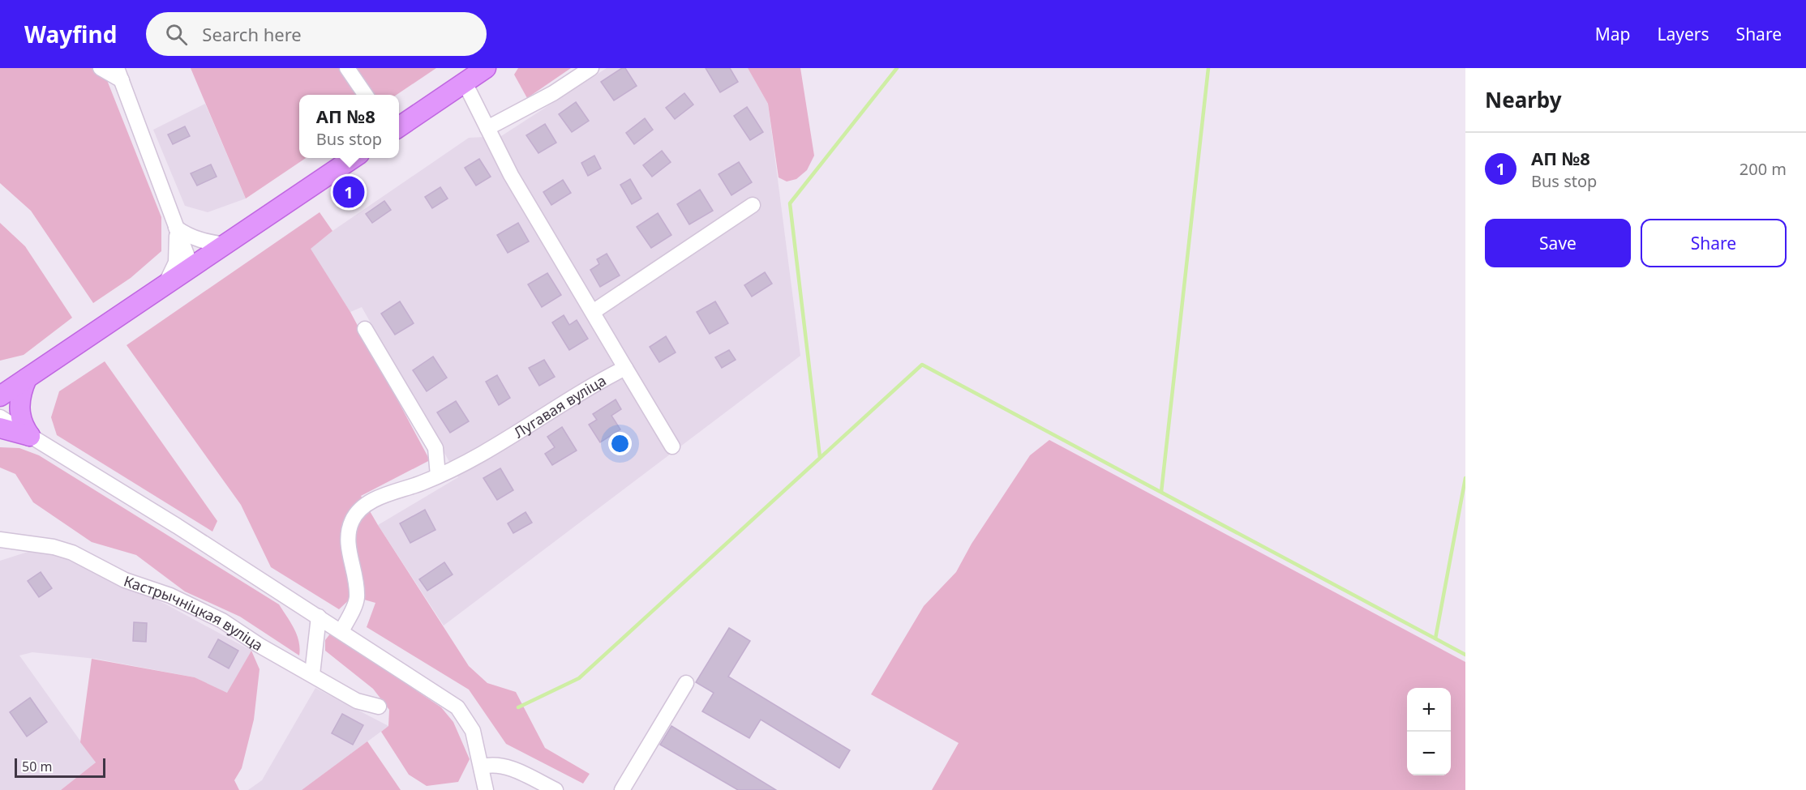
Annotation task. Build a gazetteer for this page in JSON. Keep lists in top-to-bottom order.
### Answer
{
  "streets": {
    "street": ["Лугавая вуліца", "Кастрычніцкая вуліца"]
  },
  "scale_bar": "50 m",
  "page": {
    "header": "Wayfind",
    "search": "Search here",
    "nav": ["Map", "Layers", "Share"],
    "heading": "Nearby",
    "popup": ["АП №8", "Bus stop"],
    "list": [
      {
        "mark": "1",
        "name": "АП №8",
        "note": "Bus stop",
        "value": "200 m"
      }
    ],
    "pins": "1",
    "buttons": ["Save", "Share"],
    "map_buttons": ["+", "−"],
    "scale": "50 m"
  }
}
